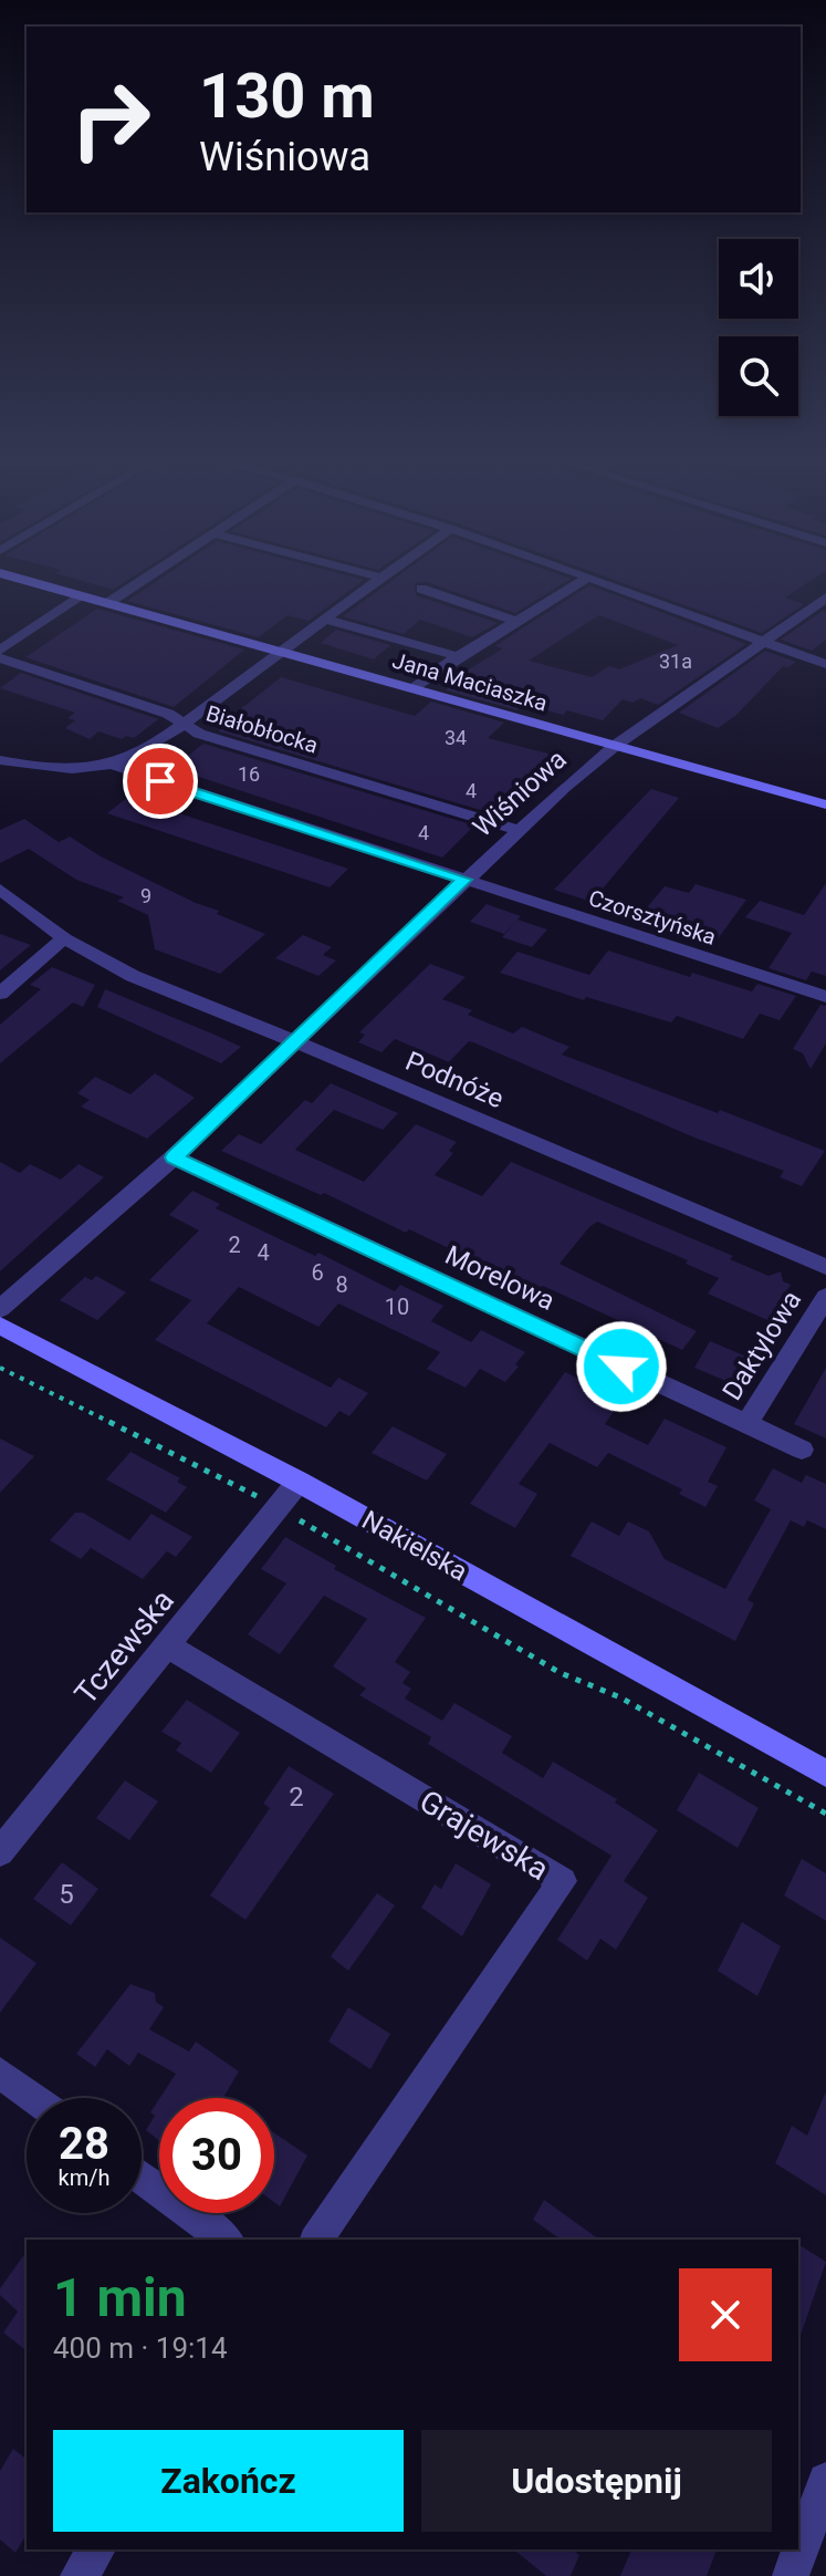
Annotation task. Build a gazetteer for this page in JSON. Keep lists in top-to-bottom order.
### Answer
{
  "streets": {
    "street": [
      "Jana Maciaszka",
      "Białobłocka",
      "Wiśniowa",
      "Czorsztyńska",
      "Podnóże",
      "Morelowa",
      "Daktylowa",
      "Nakielska",
      "Tczewska",
      "Grajewska"
    ]
  },
  "crossings": [
    ["Jana Maciaszka", "Wiśniowa"],
    ["Białobłocka", "Wiśniowa"],
    ["Wiśniowa", "Czorsztyńska"],
    ["Wiśniowa", "Podnóże"],
    ["Wiśniowa", "Morelowa"],
    ["Morelowa", "Daktylowa"],
    ["Nakielska", "Tczewska"],
    ["Tczewska", "Grajewska"]
  ],
  "house_numbers": [
    "31a",
    "34",
    "16",
    "4",
    "4",
    "9",
    "2",
    "4",
    "6",
    "8",
    "10",
    "2",
    "5"
  ],
  "page": {
    "turn": ["130 m", "Wiśniowa"],
    "speed": "28 km/h",
    "limit": "30",
    "heading": ["1 min", "400 m · 19:14"],
    "buttons": ["Zakończ", "Udostępnij"]
  }
}
